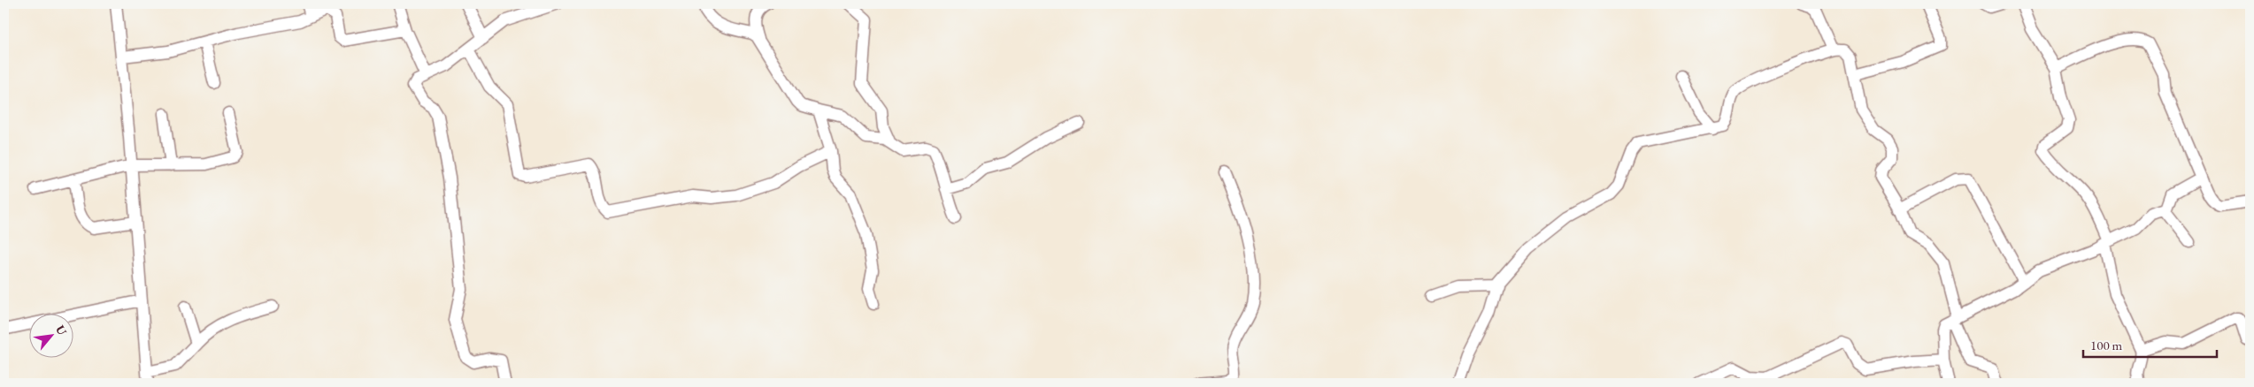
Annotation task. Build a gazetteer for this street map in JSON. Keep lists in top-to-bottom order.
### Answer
{
  "scale_bar": "100 m",
  "north": "top right"
}
